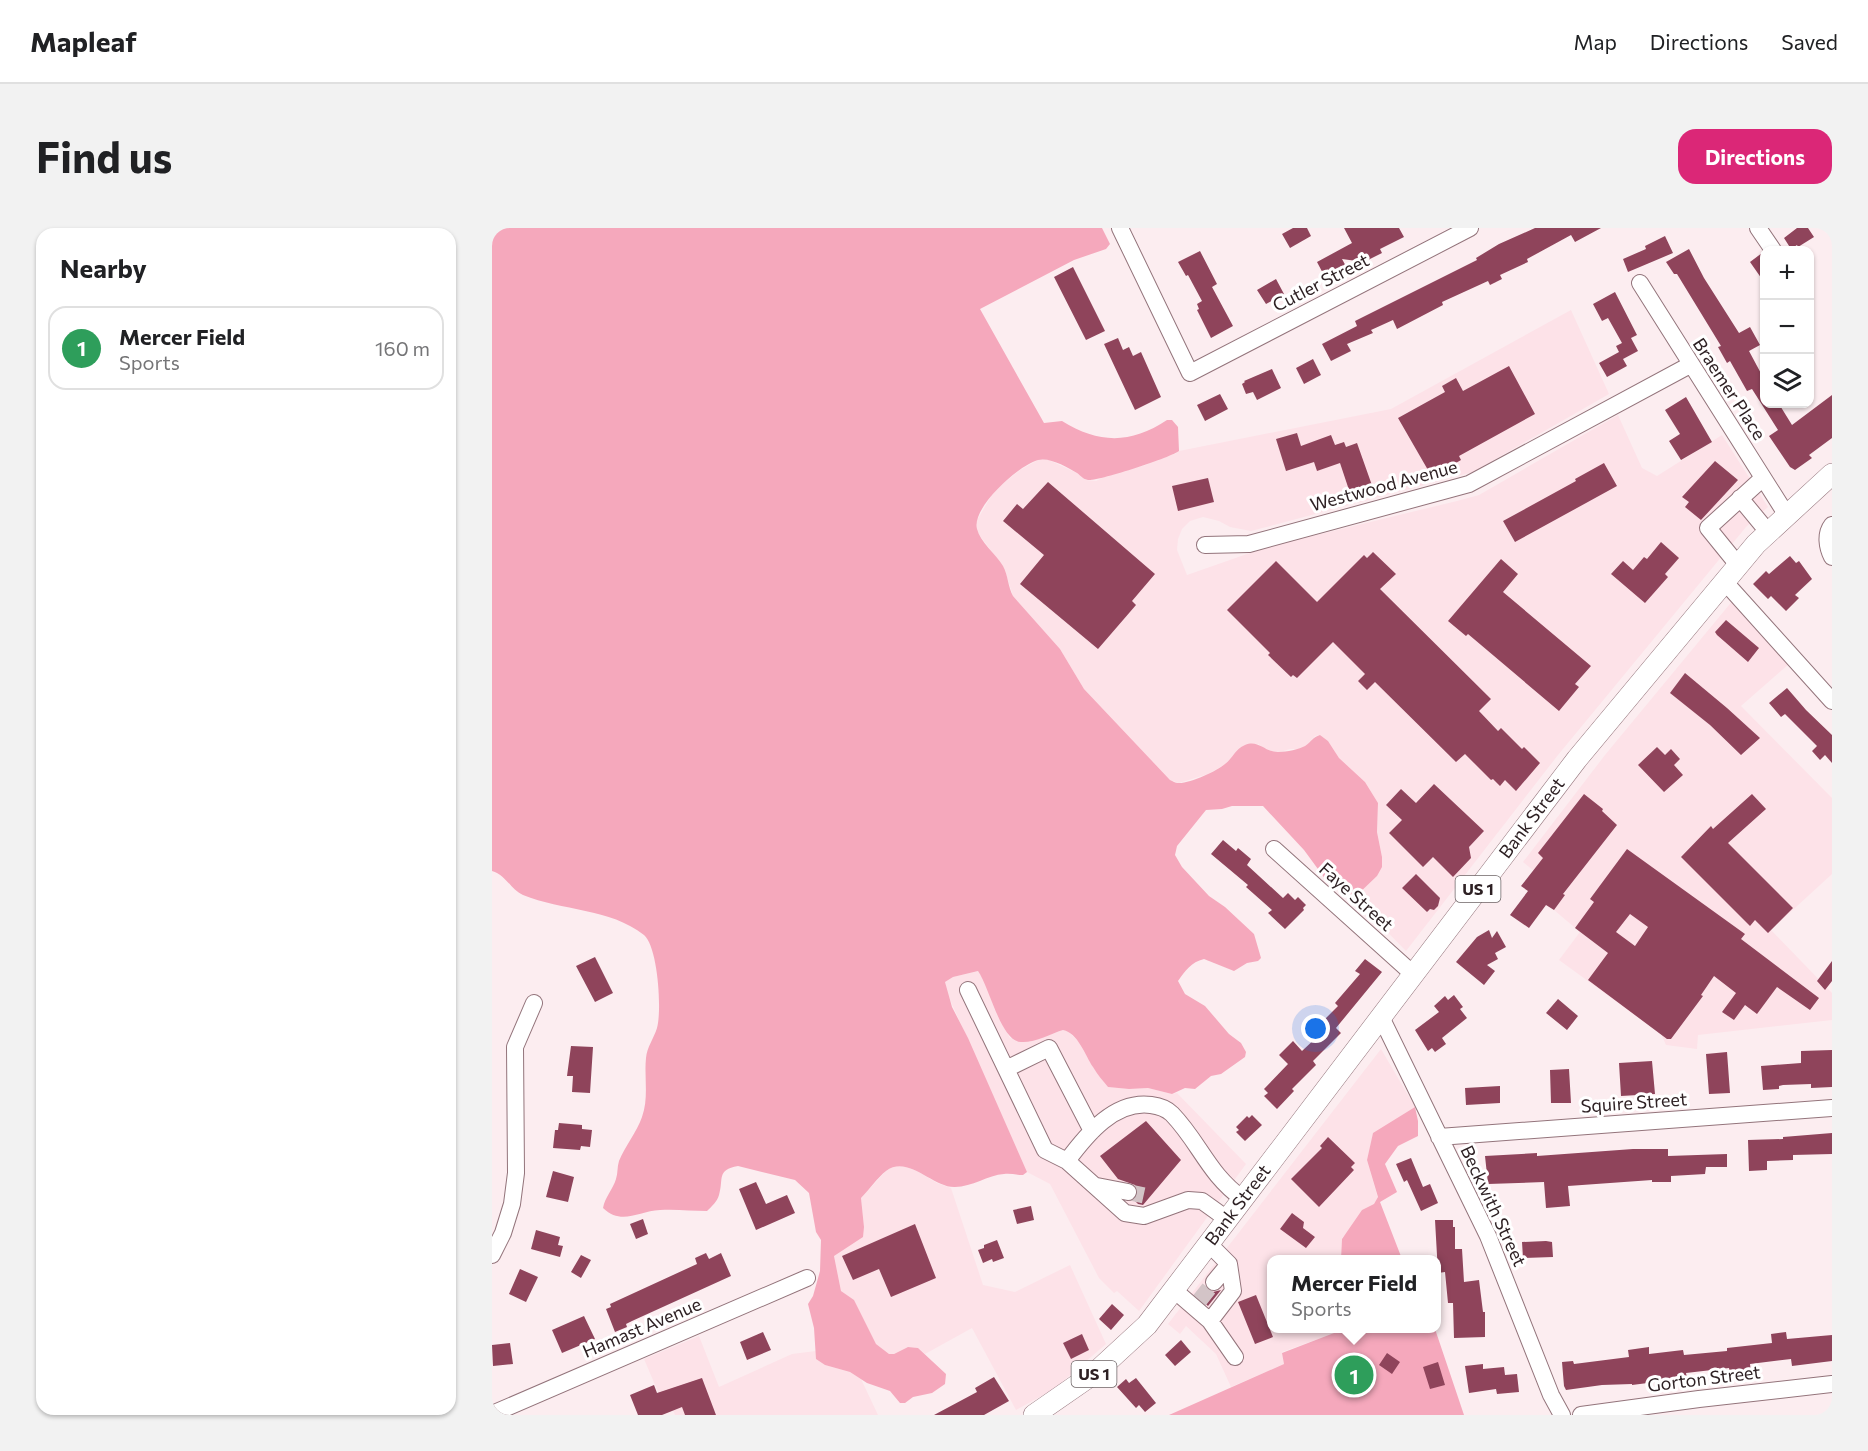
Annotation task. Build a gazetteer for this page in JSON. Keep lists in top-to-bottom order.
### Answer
{
  "streets": {
    "main road": ["Bank Street", "US 1"],
    "street": [
      "Cutler Street",
      "Braemer Place",
      "Westwood Avenue",
      "Faye Street",
      "Squire Street",
      "Beckwith Street",
      "Hamast Avenue",
      "Gorton Street"
    ]
  },
  "crossings": [
    ["Braemer Place", "Westwood Avenue"],
    ["Braemer Place", "Bank Street"],
    ["Bank Street", "Faye Street"],
    ["Bank Street", "Beckwith Street"],
    ["Squire Street", "Beckwith Street"]
  ],
  "page": {
    "header": "Mapleaf",
    "nav": ["Map", "Directions", "Saved"],
    "buttons": "Directions",
    "title": "Find us",
    "heading": "Nearby",
    "map_buttons": ["+", "−"],
    "list": [
      {
        "mark": "1",
        "name": "Mercer Field",
        "note": "Sports",
        "value": "160 m"
      }
    ],
    "popup": ["Mercer Field", "Sports"],
    "pins": "1"
  }
}
